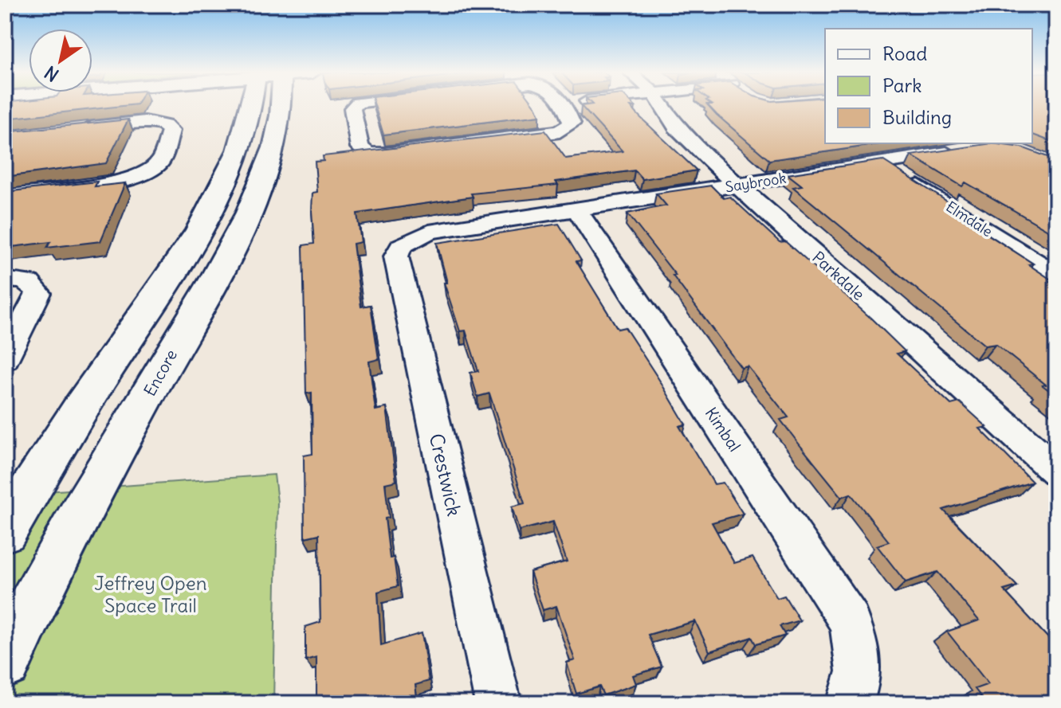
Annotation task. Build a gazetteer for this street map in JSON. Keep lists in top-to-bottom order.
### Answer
{
  "streets": {
    "street": [
      "Saybrook",
      "Elmdale",
      "Parkdale",
      "Encore",
      "Kimbal",
      "Crestwick"
    ]
  },
  "crossings": [
    ["Saybrook", "Elmdale"],
    ["Saybrook", "Parkdale"],
    ["Saybrook", "Kimbal"],
    ["Saybrook", "Crestwick"]
  ],
  "parks": ["Jeffrey Open Space Trail"],
  "legend": ["Road", "Park", "Building"],
  "north": "bottom left"
}
